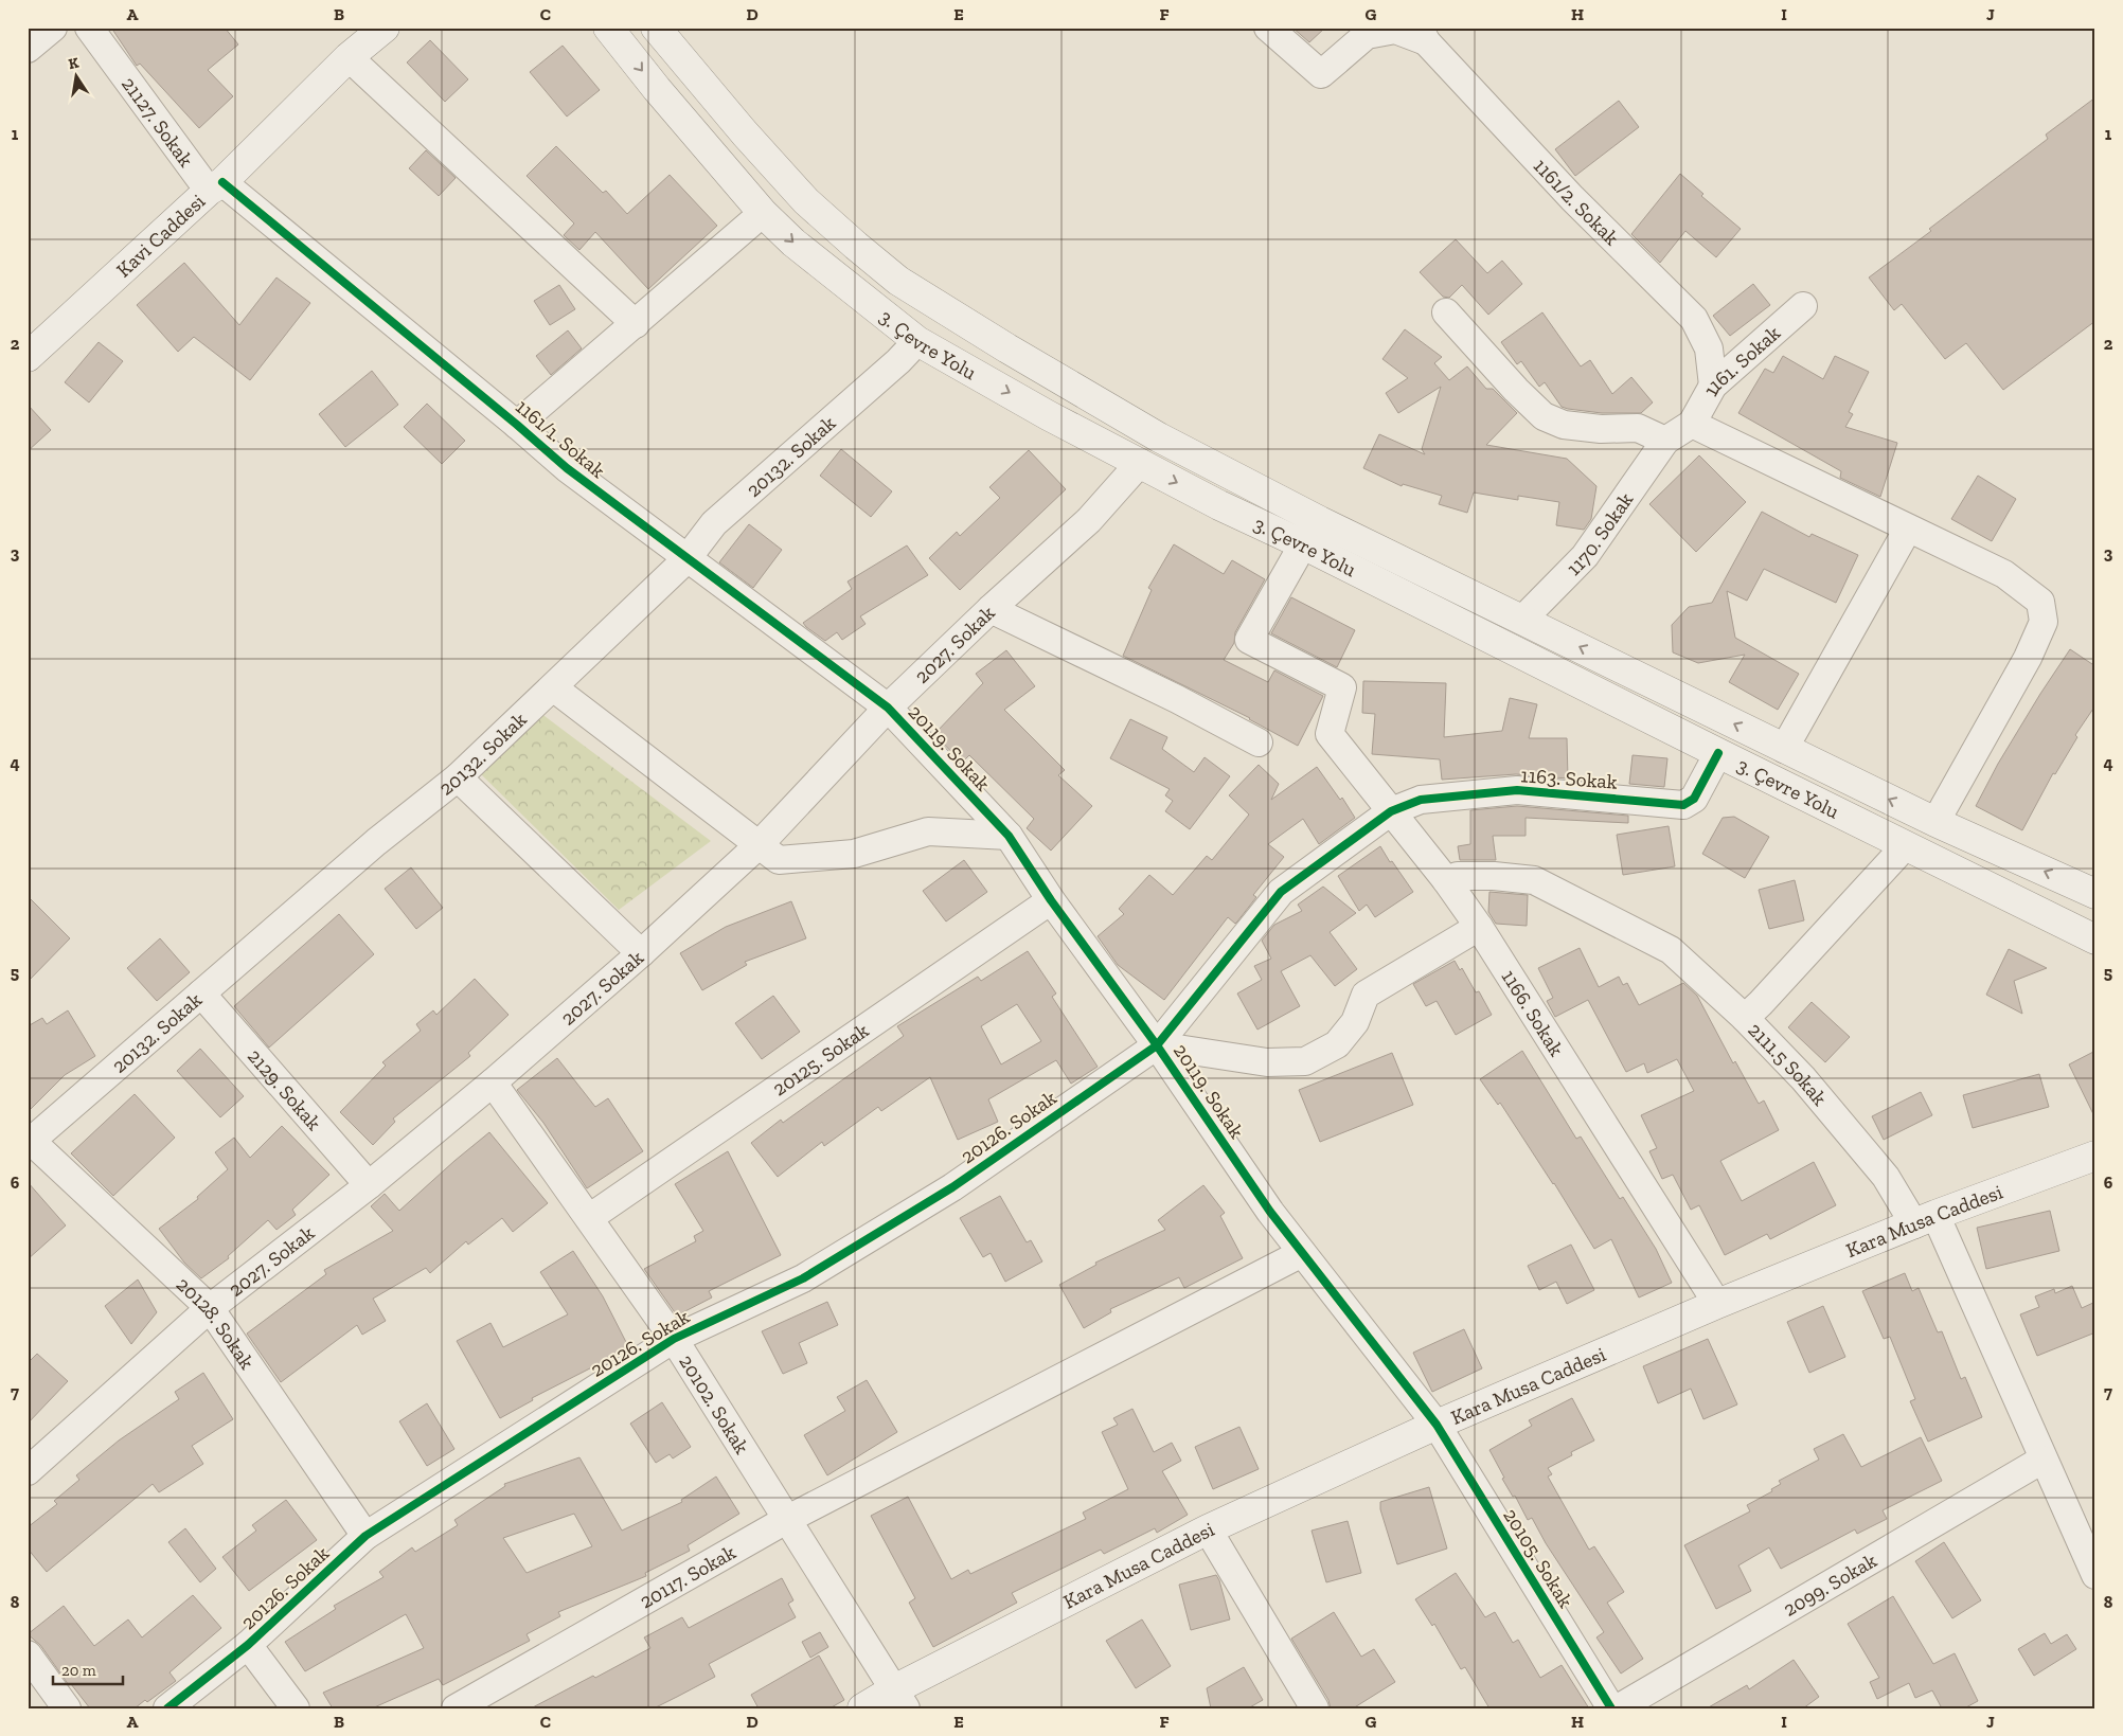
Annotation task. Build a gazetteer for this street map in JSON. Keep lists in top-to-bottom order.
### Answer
{
  "streets": {
    "main road": ["Kavi Caddesi", "3. Çevre Yolu", "Kara Musa Caddesi"],
    "street": [
      "21127. Sokak",
      "1161/2. Sokak",
      "1161. Sokak",
      "1161/1. Sokak",
      "20132. Sokak",
      "1170. Sokak",
      "2027. Sokak",
      "20119. Sokak",
      "1163. Sokak",
      "1166. Sokak",
      "20125. Sokak",
      "2111.5 Sokak",
      "2129. Sokak",
      "20126. Sokak",
      "20128. Sokak",
      "20102. Sokak",
      "20105. Sokak",
      "20117. Sokak",
      "2099. Sokak"
    ]
  },
  "crossings": [
    ["21127. Sokak", "Kavi Caddesi"],
    ["21127. Sokak", "1161/1. Sokak"],
    ["1161/2. Sokak", "1161. Sokak"],
    ["Kavi Caddesi", "1161/1. Sokak"],
    ["3. Çevre Yolu", "20132. Sokak"],
    ["3. Çevre Yolu", "1170. Sokak"],
    ["3. Çevre Yolu", "2027. Sokak"],
    ["3. Çevre Yolu", "1163. Sokak"],
    ["3. Çevre Yolu", "1166. Sokak"],
    ["3. Çevre Yolu", "2111.5 Sokak"],
    ["1161/1. Sokak", "20132. Sokak"],
    ["1161/1. Sokak", "2027. Sokak"],
    ["1161/1. Sokak", "20119. Sokak"],
    ["20132. Sokak", "2129. Sokak"],
    ["20132. Sokak", "20128. Sokak"],
    ["2027. Sokak", "20119. Sokak"],
    ["2027. Sokak", "2129. Sokak"],
    ["2027. Sokak", "20128. Sokak"],
    ["2027. Sokak", "20102. Sokak"],
    ["20119. Sokak", "1163. Sokak"],
    ["20119. Sokak", "20125. Sokak"],
    ["20119. Sokak", "20126. Sokak"],
    ["20119. Sokak", "Kara Musa Caddesi"],
    ["20119. Sokak", "20105. Sokak"],
    ["20119. Sokak", "20117. Sokak"],
    ["1163. Sokak", "1166. Sokak"],
    ["1163. Sokak", "20126. Sokak"],
    ["1166. Sokak", "Kara Musa Caddesi"],
    ["20125. Sokak", "20102. Sokak"],
    ["2111.5 Sokak", "Kara Musa Caddesi"],
    ["2111.5 Sokak", "2099. Sokak"],
    ["20126. Sokak", "20128. Sokak"],
    ["20126. Sokak", "20102. Sokak"],
    ["Kara Musa Caddesi", "20102. Sokak"],
    ["Kara Musa Caddesi", "20105. Sokak"],
    ["20102. Sokak", "20117. Sokak"]
  ],
  "scale_bar": "20 m",
  "north": "top",
  "grid": {
    "columns": [
      "A",
      "B",
      "C",
      "D",
      "E",
      "F",
      "G",
      "H",
      "I",
      "J"
    ],
    "rows": [
      "1",
      "2",
      "3",
      "4",
      "5",
      "6",
      "7",
      "8"
    ]
  }
}
